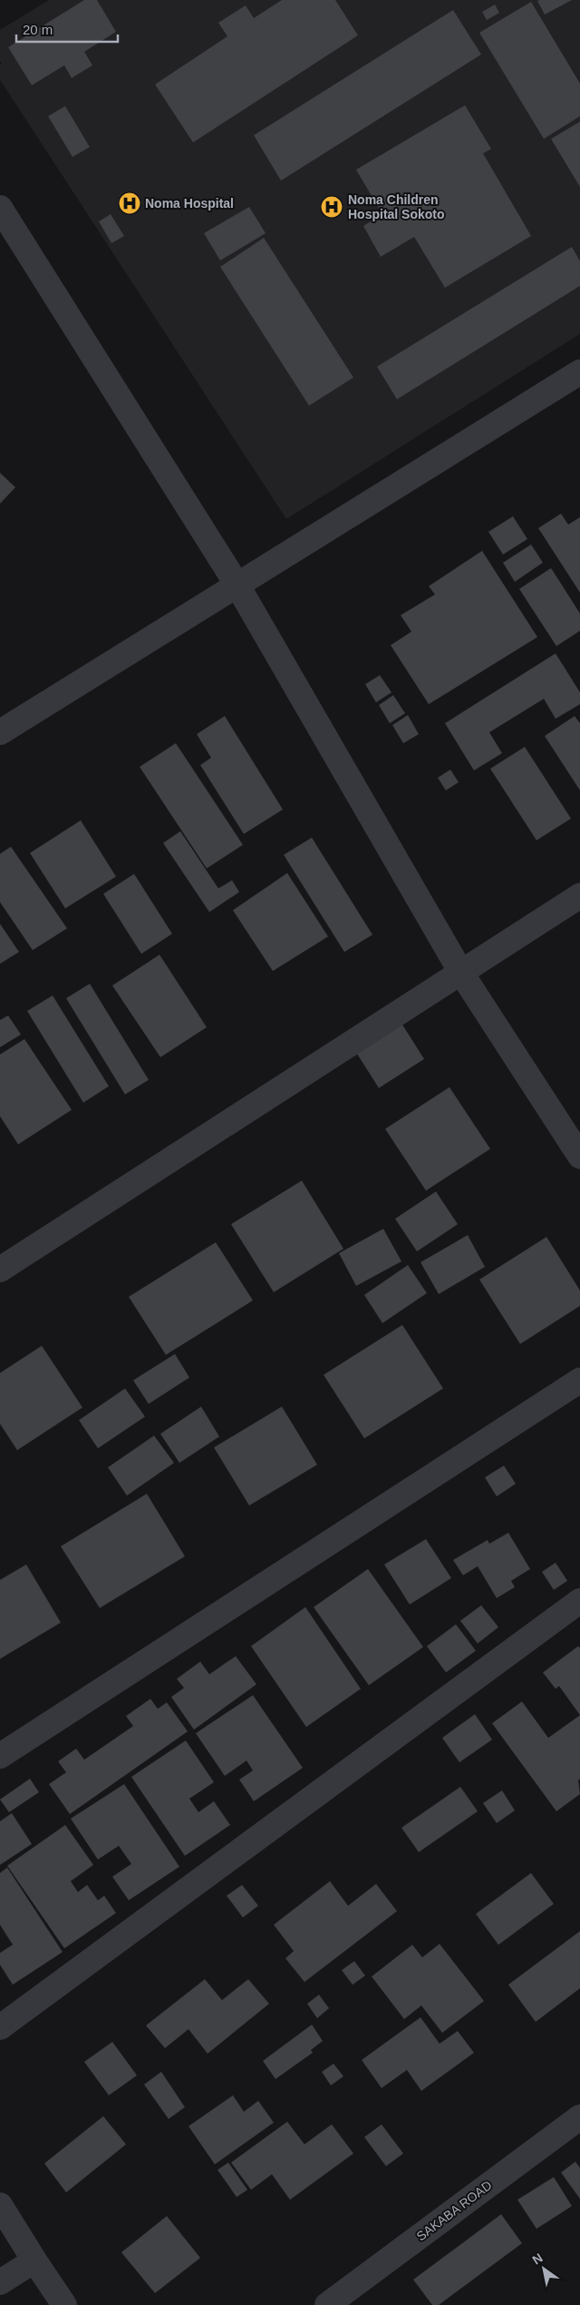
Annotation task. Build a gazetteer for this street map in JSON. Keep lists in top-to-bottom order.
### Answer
{
  "streets": {
    "street": ["SAKABA ROAD"]
  },
  "places": {
    "hospital": ["Noma Hospital", "Noma Children Hospital Sokoto"]
  },
  "scale_bar": "20 m",
  "north": "top left"
}
